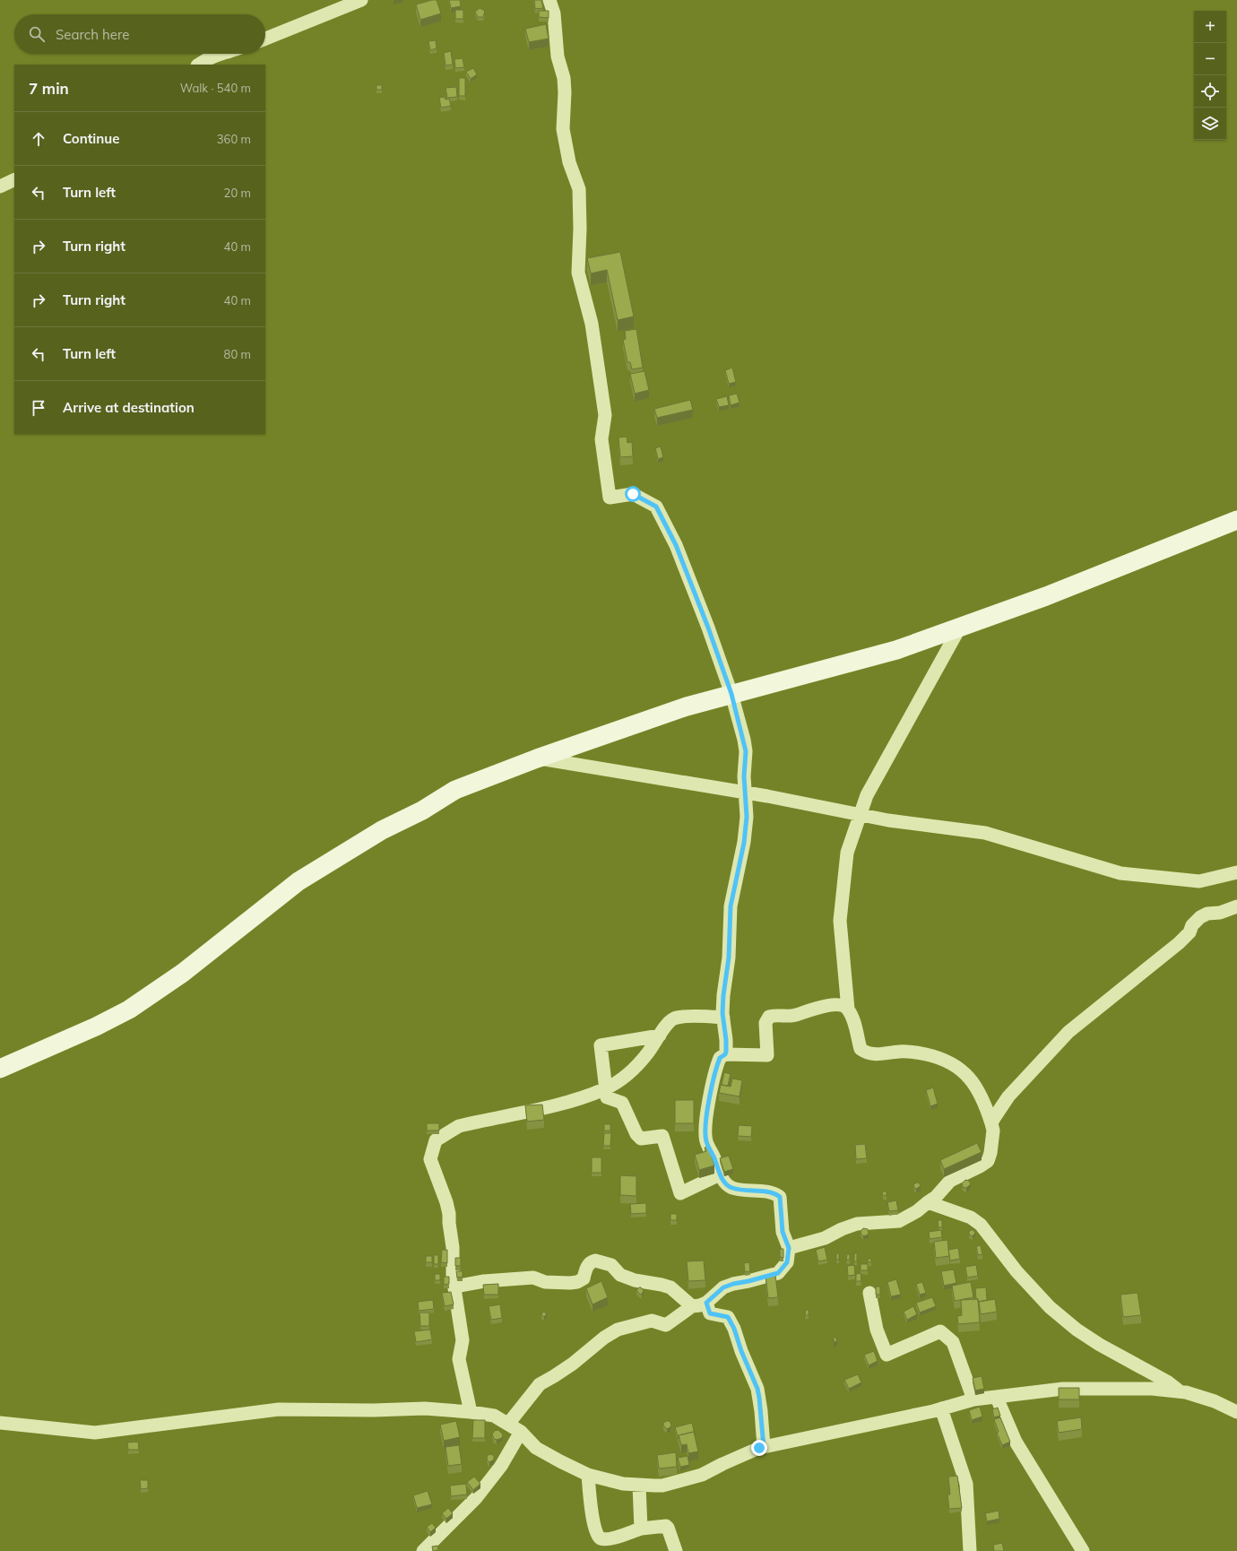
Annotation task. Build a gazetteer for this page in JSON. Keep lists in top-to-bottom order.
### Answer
{
  "page": {
    "map_buttons": ["+", "−"],
    "search": "Search here",
    "heading": ["7 min", "Walk · 540 m"],
    "list": [
      ["Continue", "360 m"],
      ["Turn left", "20 m"],
      ["Turn right", "40 m"],
      ["Turn right", "40 m"],
      ["Turn left", "80 m"],
      "Arrive at destination"
    ]
  }
}
